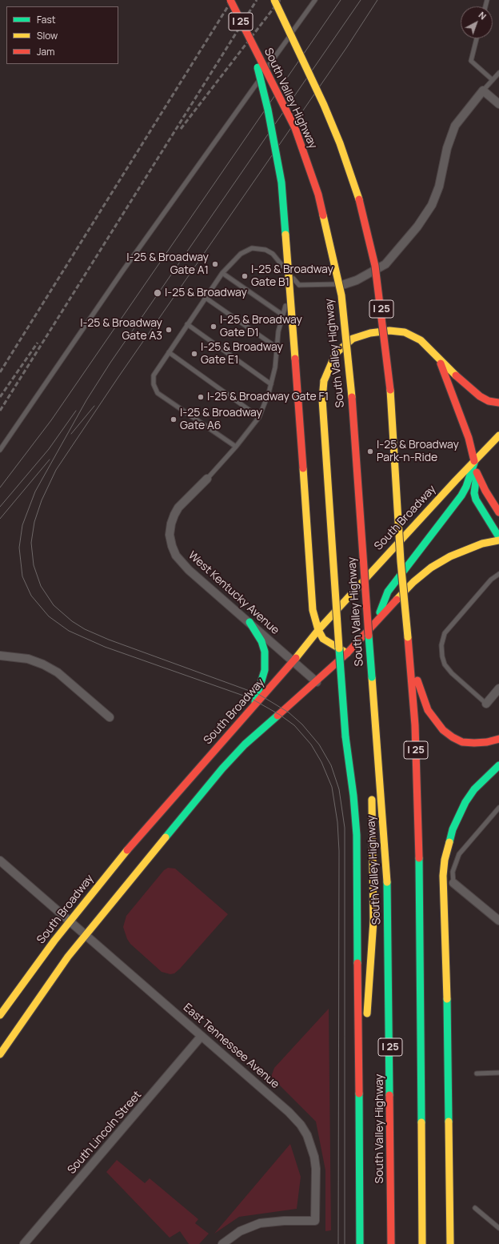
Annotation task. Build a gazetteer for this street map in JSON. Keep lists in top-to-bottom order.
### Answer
{
  "streets": {
    "main road": ["I 25", "South Valley Highway", "South Broadway"],
    "street": ["West Kentucky Avenue", "East Tennessee Avenue", "South Lincoln Street"]
  },
  "crossings": [
    ["South Broadway", "West Kentucky Avenue"],
    ["South Broadway", "East Tennessee Avenue"],
    ["East Tennessee Avenue", "South Lincoln Street"]
  ],
  "places": [
    "I-25 & Broadway Gate A1",
    "I-25 & Broadway Gate B1",
    "I-25 & Broadway",
    "I-25 & Broadway Gate D1",
    "I-25 & Broadway Gate A3",
    "I-25 & Broadway Gate E1",
    "I-25 & Broadway Gate F1",
    "I-25 & Broadway Gate A6",
    "I-25 & Broadway Park-n-Ride"
  ],
  "legend": ["Fast", "Slow", "Jam"],
  "north": "top right"
}
